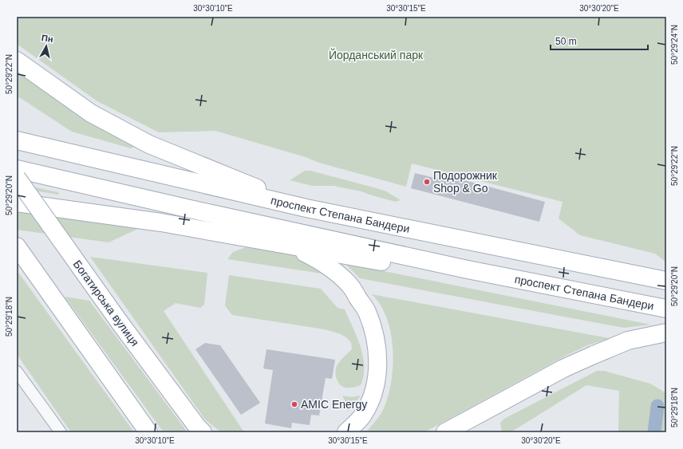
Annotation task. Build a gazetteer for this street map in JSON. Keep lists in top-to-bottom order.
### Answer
{
  "streets": {
    "main road": ["проспект Степана Бандери", "Богатирська вулиця"]
  },
  "parks": ["Йорданський парк"],
  "places": ["Подорожник Shop & Go", "AMIC Energy"],
  "scale_bar": "50 m",
  "north": "top",
  "coordinates": [
    "30°30'10\"E",
    "30°30'15\"E",
    "30°30'20\"E",
    "50°29'24\"N",
    "50°29'22\"N",
    "50°29'20\"N",
    "50°29'18\"N"
  ]
}
